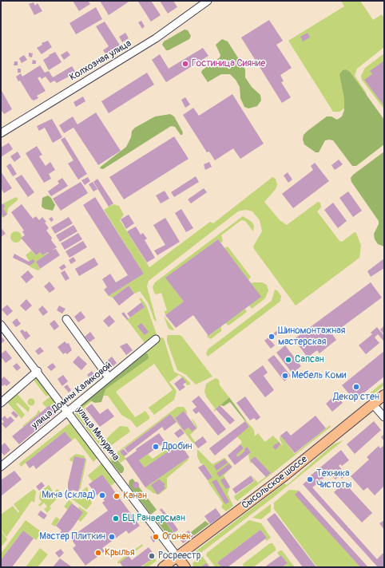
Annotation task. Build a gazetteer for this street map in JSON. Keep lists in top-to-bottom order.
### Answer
{
  "streets": {
    "main road": ["Сысольское шоссе"],
    "street": ["Колхозная улица", "улица Домны Каликовой", "улица Мичурина"]
  },
  "crossings": [
    ["улица Домны Каликовой", "улица Мичурина"],
    ["улица Мичурина", "Сысольское шоссе"]
  ],
  "places": [
    "Гостиница Сияние",
    "Шиномонтажная мастерская",
    "Сапсан",
    "Мебель Коми",
    "Декор стен",
    "Дробин",
    "Техника Чистоты",
    "Мича (склад)",
    "Канан",
    "БЦ Ранверсман",
    "Мастер Плиткин",
    "Огонек",
    "Крылья",
    "Росреестр"
  ]
}
